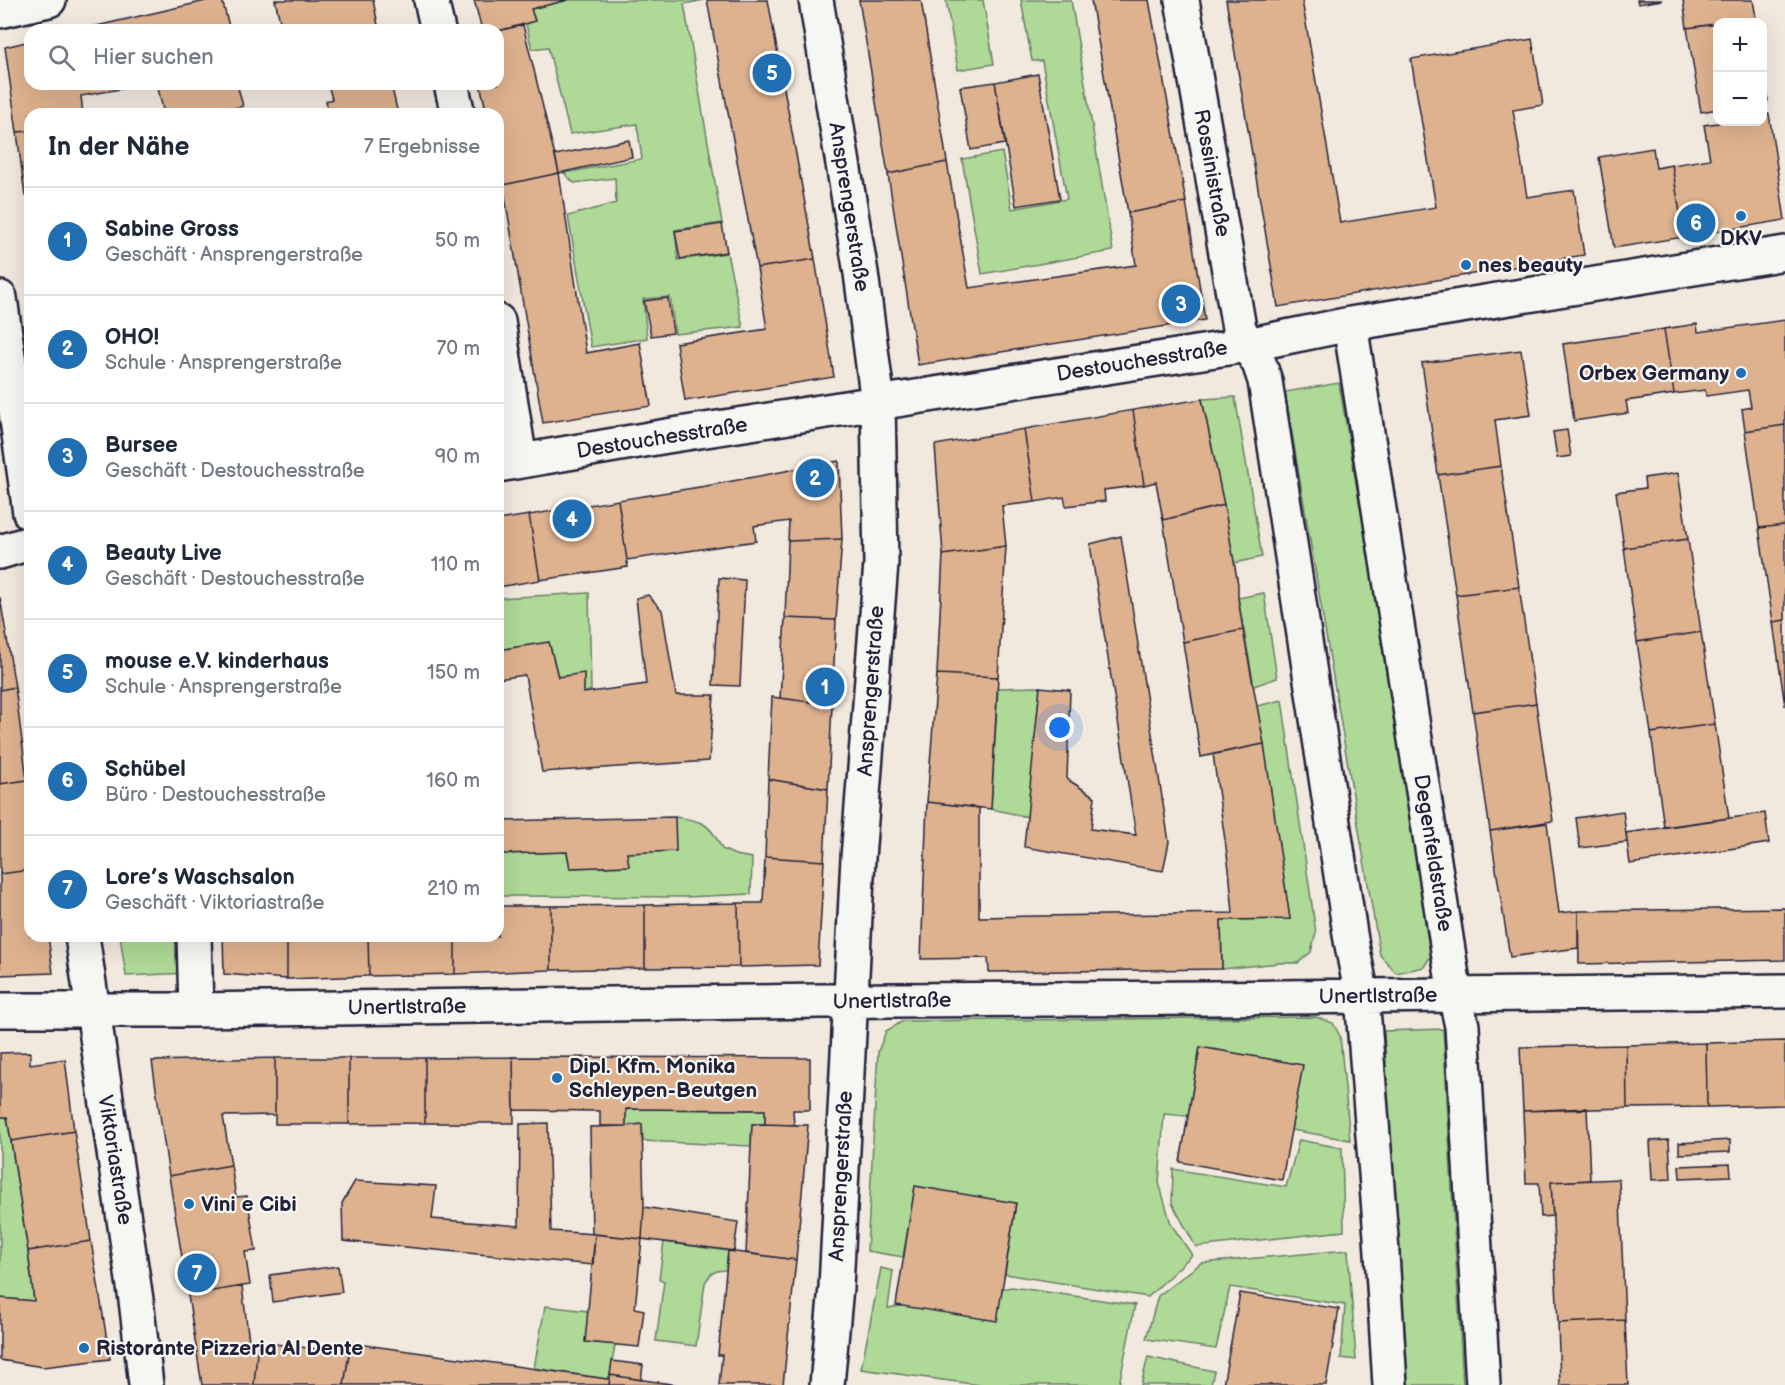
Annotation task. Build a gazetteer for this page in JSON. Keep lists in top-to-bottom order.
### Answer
{
  "streets": {
    "street": [
      "Rossinistraße",
      "Ansprengerstraße",
      "Destouchesstraße",
      "Degenfeldstraße",
      "Unertlstraße",
      "Viktoriastraße"
    ]
  },
  "crossings": [
    ["Rossinistraße", "Destouchesstraße"],
    ["Ansprengerstraße", "Destouchesstraße"],
    ["Ansprengerstraße", "Unertlstraße"],
    ["Destouchesstraße", "Degenfeldstraße"],
    ["Degenfeldstraße", "Unertlstraße"],
    ["Unertlstraße", "Viktoriastraße"]
  ],
  "places": [
    "DKV",
    "nes beauty",
    "Orbex Germany",
    "Dipl. Kfm. Monika Schleypen-Beutgen",
    "Vini e Cibi",
    "Ristorante Pizzeria Al Dente"
  ],
  "page": {
    "map_buttons": ["+", "−"],
    "search": "Hier suchen",
    "pins": [
      "5",
      "6",
      "3",
      "2",
      "4",
      "1",
      "7"
    ],
    "heading": ["In der Nähe", "7 Ergebnisse"],
    "list": [
      {
        "mark": "1",
        "name": "Sabine Gross",
        "note": "Geschäft · Ansprengerstraße",
        "value": "50 m"
      },
      {
        "mark": "2",
        "name": "OHO!",
        "note": "Schule · Ansprengerstraße",
        "value": "70 m"
      },
      {
        "mark": "3",
        "name": "Bursee",
        "note": "Geschäft · Destouchesstraße",
        "value": "90 m"
      },
      {
        "mark": "4",
        "name": "Beauty Live",
        "note": "Geschäft · Destouchesstraße",
        "value": "110 m"
      },
      {
        "mark": "5",
        "name": "mouse e.V. kinderhaus",
        "note": "Schule · Ansprengerstraße",
        "value": "150 m"
      },
      {
        "mark": "6",
        "name": "Schübel",
        "note": "Büro · Destouchesstraße",
        "value": "160 m"
      },
      {
        "mark": "7",
        "name": "Lore’s Waschsalon",
        "note": "Geschäft · Viktoriastraße",
        "value": "210 m"
      }
    ]
  }
}
